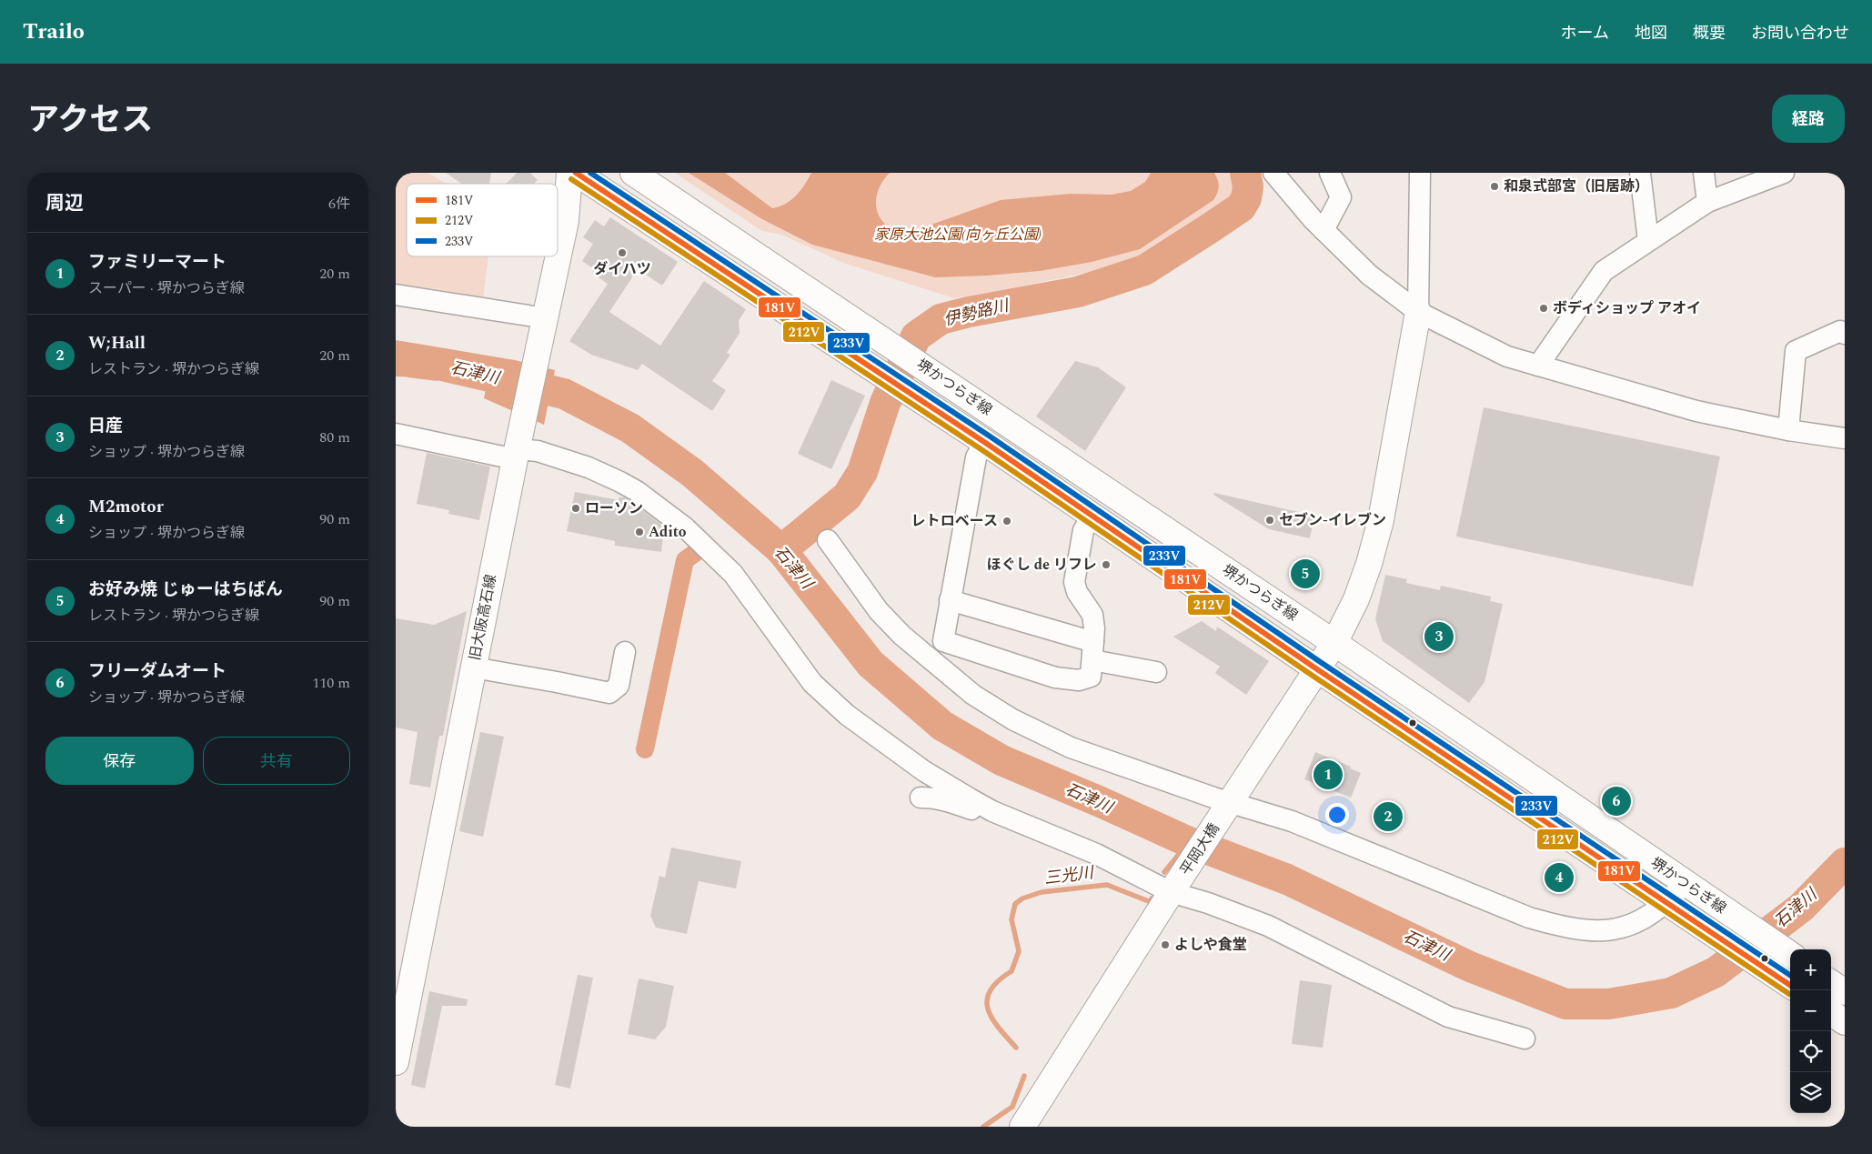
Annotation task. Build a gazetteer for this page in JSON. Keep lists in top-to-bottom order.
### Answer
{
  "streets": {
    "main road": ["堺かつらぎ線", "旧大阪高石線", "平岡大橋"]
  },
  "crossings": [
    ["堺かつらぎ線", "平岡大橋"]
  ],
  "water": ["伊勢路川", "石津川", "三光川"],
  "parks": ["家原大池公園(向ヶ丘公園)"],
  "places": [
    "和泉式部宮（旧居跡）",
    "ダイハツ",
    "ボディショップ アオイ",
    "ローソン",
    "セブン-イレブン",
    "レトロベース",
    "Adito",
    "ほぐし de リフレ",
    "よしや食堂"
  ],
  "lines": ["transit line 181V", "transit line 233V", "transit line 212V"],
  "legend": ["181V", "212V", "233V"],
  "page": {
    "header": "Trailo",
    "nav": [
      "ホーム",
      "地図",
      "概要",
      "お問い合わせ"
    ],
    "title": "アクセス",
    "buttons": [
      "経路",
      ["保存", "共有"]
    ],
    "heading": ["周辺", "6件"],
    "list": [
      {
        "mark": "1",
        "name": "ファミリーマート",
        "note": "スーパー · 堺かつらぎ線",
        "value": "20 m"
      },
      {
        "mark": "2",
        "name": "W;Hall",
        "note": "レストラン · 堺かつらぎ線",
        "value": "20 m"
      },
      {
        "mark": "3",
        "name": "日産",
        "note": "ショップ · 堺かつらぎ線",
        "value": "80 m"
      },
      {
        "mark": "4",
        "name": "M2motor",
        "note": "ショップ · 堺かつらぎ線",
        "value": "90 m"
      },
      {
        "mark": "5",
        "name": "お好み焼 じゅーはちばん",
        "note": "レストラン · 堺かつらぎ線",
        "value": "90 m"
      },
      {
        "mark": "6",
        "name": "フリーダムオート",
        "note": "ショップ · 堺かつらぎ線",
        "value": "110 m"
      }
    ],
    "pins": [
      "5",
      "3",
      "1",
      "6",
      "2",
      "4"
    ],
    "map_buttons": ["+", "−"]
  }
}
